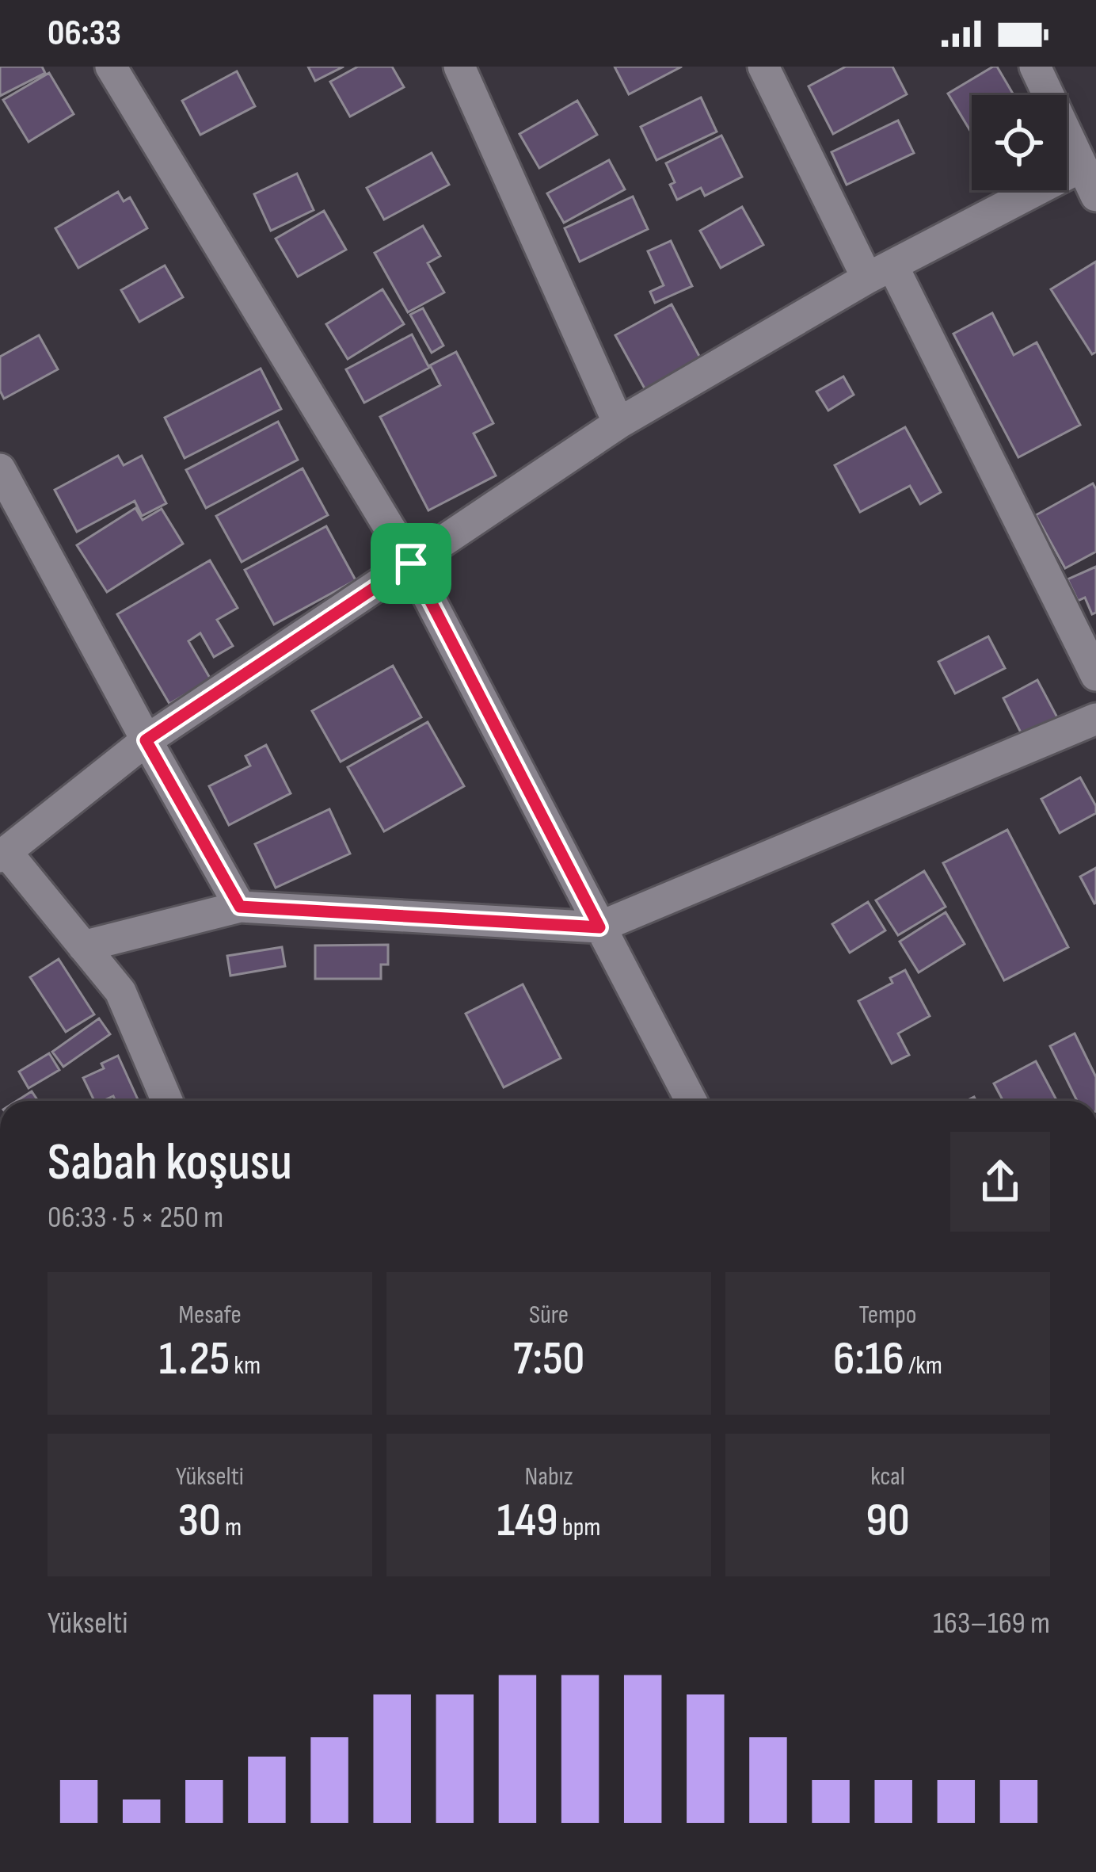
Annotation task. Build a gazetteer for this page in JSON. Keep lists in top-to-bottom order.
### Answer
{
  "page": {
    "status": "06:33",
    "heading": ["Sabah koşusu", "06:33 · 5 × 250 m"],
    "stats": [
      ["Mesafe", "1.25 km"],
      ["Süre", "7:50"],
      ["Tempo", "6:16 /km"],
      ["Yükselti", "30 m"],
      ["Nabız", "149 bpm"],
      ["kcal", "90"]
    ],
    "chart": ["Yükselti", "163–169 m"]
  }
}
